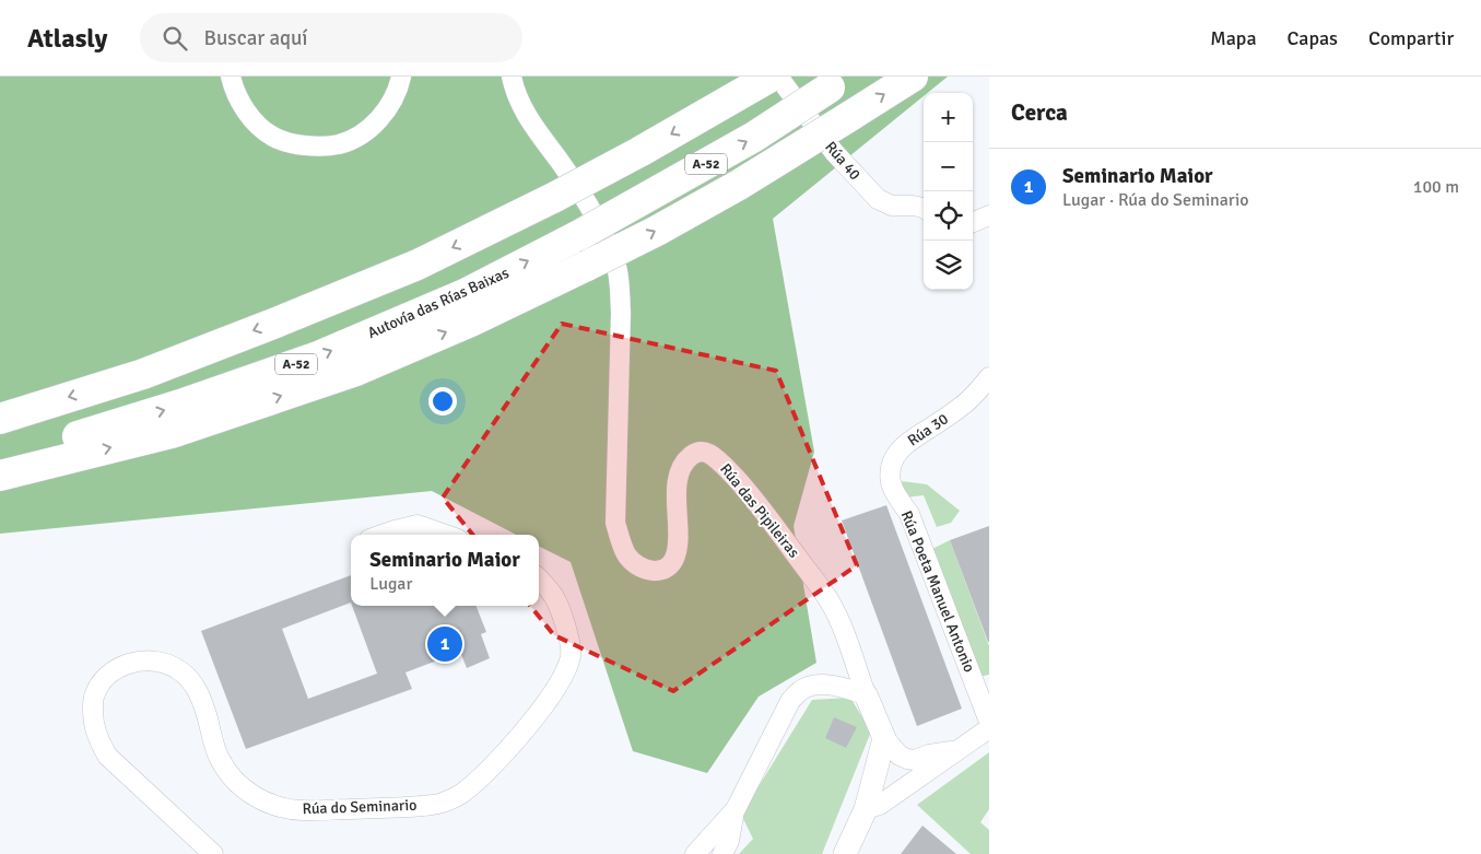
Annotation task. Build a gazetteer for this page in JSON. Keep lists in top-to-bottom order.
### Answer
{
  "streets": {
    "highway": ["A-52", "Autovía das Rías Baixas"],
    "street": [
      "Rúa 40",
      "Rúa 30",
      "Rúa das Pipileiras",
      "Rúa Poeta Manuel Antonio",
      "Rúa do Seminario"
    ]
  },
  "crossings": [
    ["Rúa 30", "Rúa Poeta Manuel Antonio"]
  ],
  "page": {
    "header": "Atlasly",
    "search": "Buscar aquí",
    "nav": ["Mapa", "Capas", "Compartir"],
    "heading": "Cerca",
    "map_buttons": ["+", "−"],
    "list": [
      {
        "mark": "1",
        "name": "Seminario Maior",
        "note": "Lugar · Rúa do Seminario",
        "value": "100 m"
      }
    ],
    "popup": ["Seminario Maior", "Lugar"],
    "pins": "1"
  }
}
